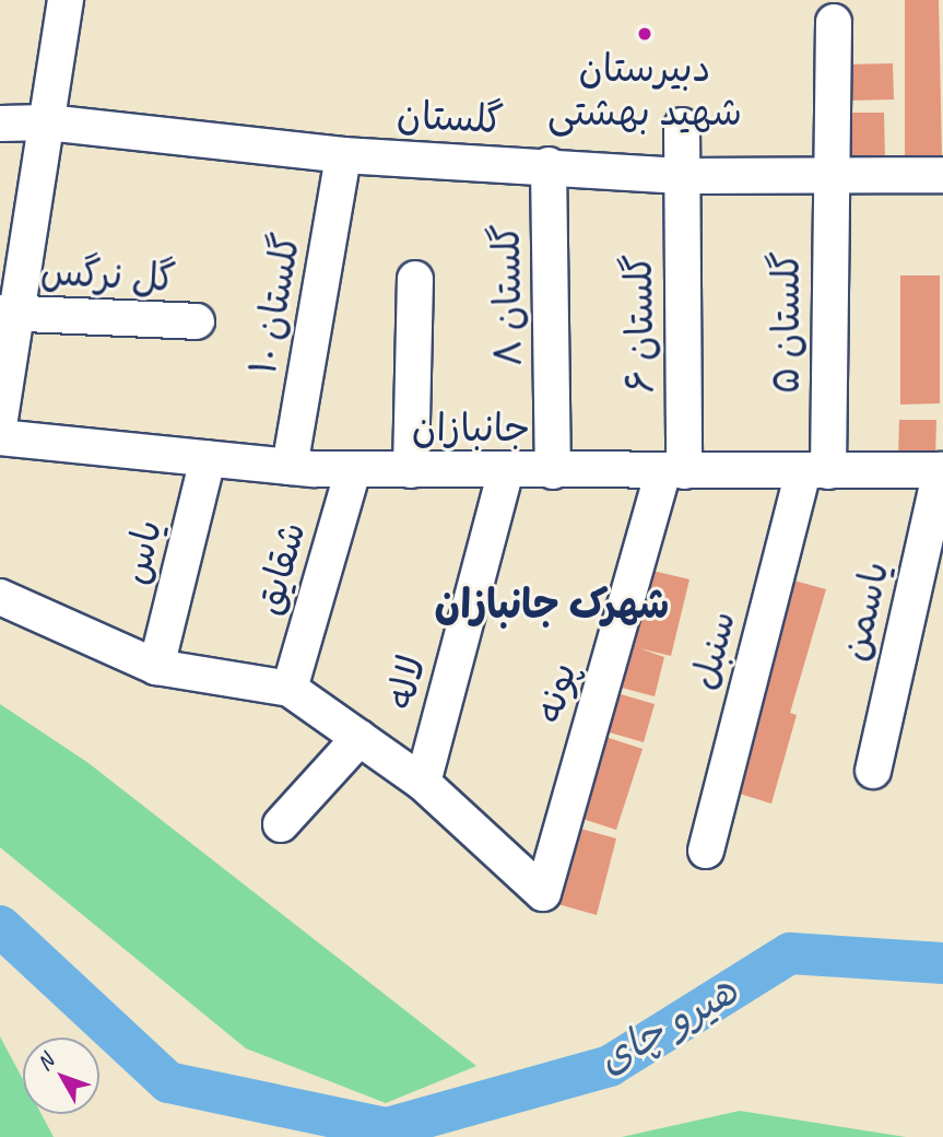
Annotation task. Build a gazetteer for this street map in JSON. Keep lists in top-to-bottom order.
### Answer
{
  "streets": {
    "street": [
      "گلستان",
      "گل نرگس",
      "گلستان ۸",
      "گلستان ۱۰",
      "گلستان ۵",
      "گلستان ۶",
      "جانبازان",
      "یاس",
      "شقایق",
      "یاسمن",
      "سنبل",
      "لاله",
      "پونه"
    ]
  },
  "crossings": [
    ["گلستان", "گلستان ۸"],
    ["گلستان", "گلستان ۱۰"],
    ["گلستان", "گلستان ۵"],
    ["گلستان", "گلستان ۶"],
    ["گلستان ۸", "جانبازان"],
    ["گلستان ۱۰", "جانبازان"],
    ["گلستان ۵", "جانبازان"],
    ["گلستان ۵", "سنبل"],
    ["گلستان ۶", "جانبازان"],
    ["گلستان ۶", "پونه"],
    ["جانبازان", "یاس"],
    ["جانبازان", "شقایق"],
    ["جانبازان", "یاسمن"],
    ["جانبازان", "سنبل"],
    ["جانبازان", "لاله"],
    ["جانبازان", "پونه"],
    ["لاله", "پونه"]
  ],
  "districts": ["شهرک جانبازان"],
  "water": ["هیرو چای"],
  "places": ["دبیرستان شهید بهشتی"],
  "north": "top left"
}
